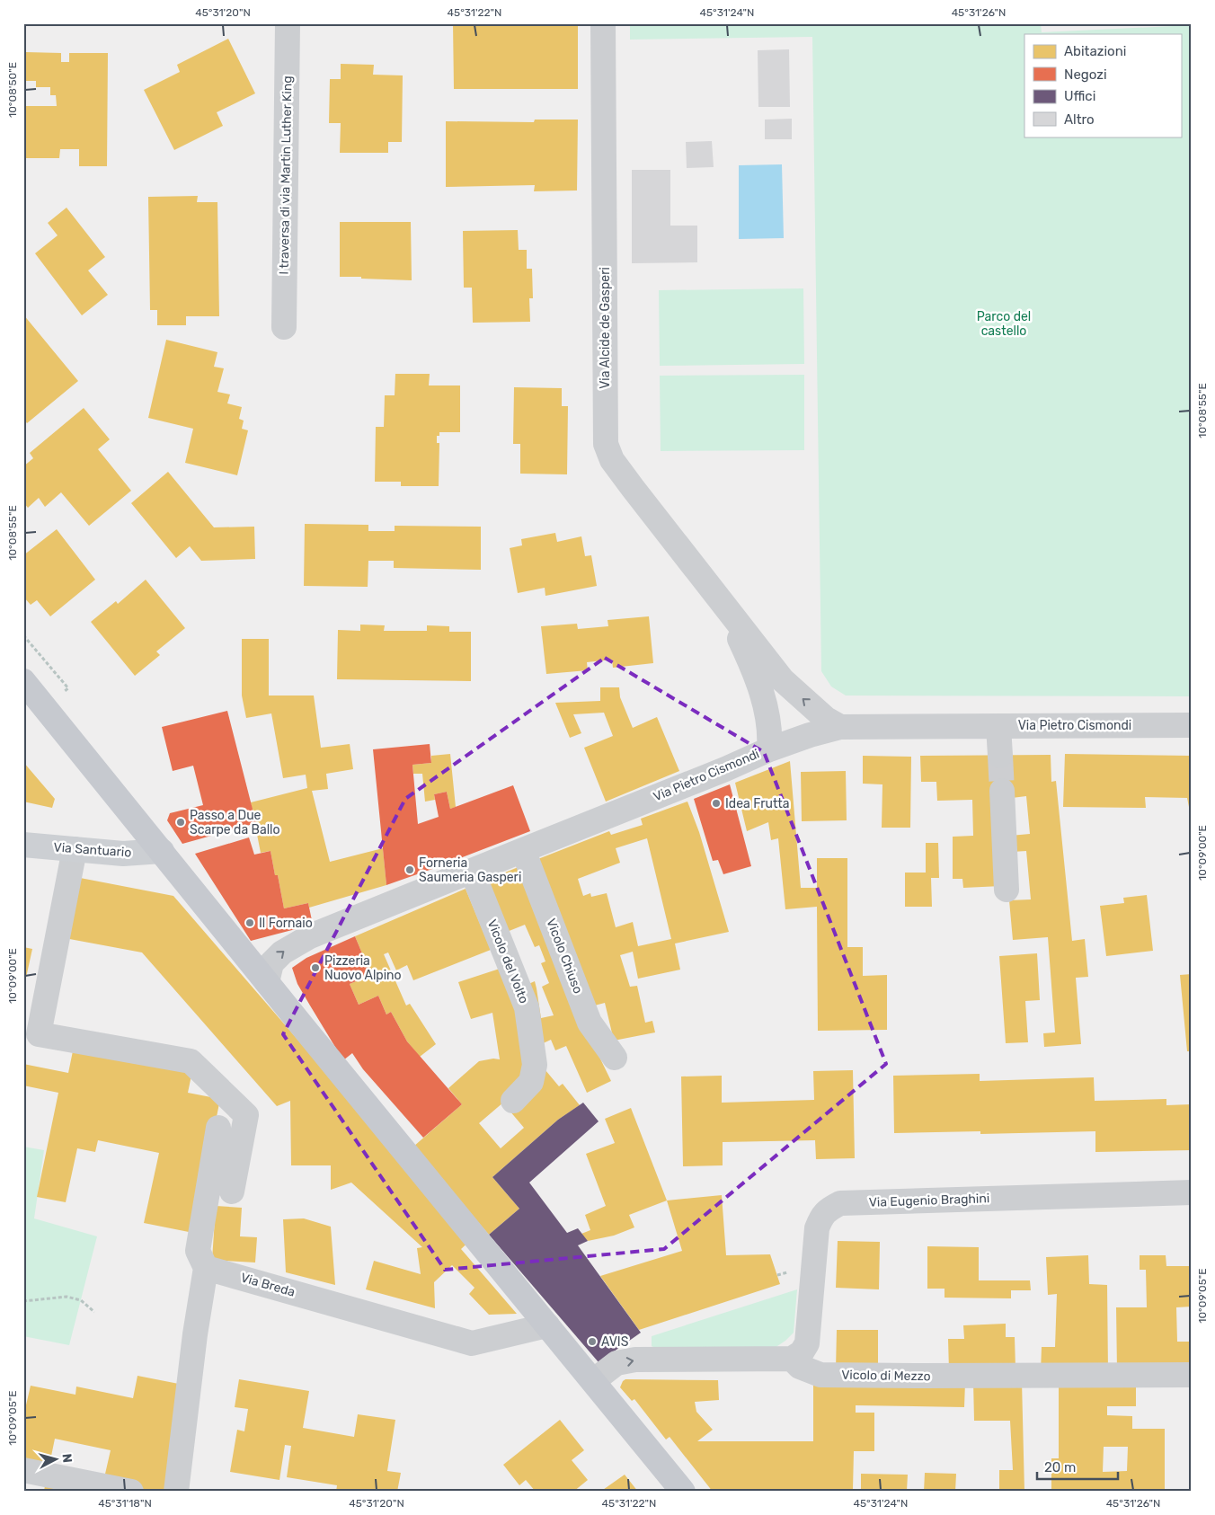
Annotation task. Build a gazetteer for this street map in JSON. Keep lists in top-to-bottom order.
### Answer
{
  "streets": {
    "street": [
      "I traversa di via Martin Luther King",
      "Via Alcide de Gasperi",
      "Via Pietro Cismondi",
      "Via Santuario",
      "Vicolo Chiuso",
      "Vicolo del Volto",
      "Via Eugenio Braghini",
      "Via Breda",
      "Vicolo di Mezzo"
    ]
  },
  "crossings": [
    ["Via Alcide de Gasperi", "Via Pietro Cismondi"],
    ["Via Pietro Cismondi", "Vicolo Chiuso"],
    ["Via Pietro Cismondi", "Vicolo del Volto"],
    ["Via Eugenio Braghini", "Vicolo di Mezzo"]
  ],
  "parks": ["Parco del castello"],
  "places": [
    "Idea Frutta",
    "Passo a Due Scarpe da Ballo",
    "Forneria Saumeria Gasperi",
    "Il Fornaio",
    "Pizzeria Nuovo Alpino",
    "AVIS"
  ],
  "legend": [
    "Abitazioni",
    "Negozi",
    "Uffici",
    "Altro"
  ],
  "scale_bar": "20 m",
  "north": "right",
  "coordinates": [
    "45°31'20\"N",
    "45°31'22\"N",
    "45°31'24\"N",
    "45°31'26\"N",
    "10°08'50\"E",
    "10°08'55\"E",
    "10°09'00\"E",
    "10°09'05\"E",
    "45°31'18\"N"
  ]
}
